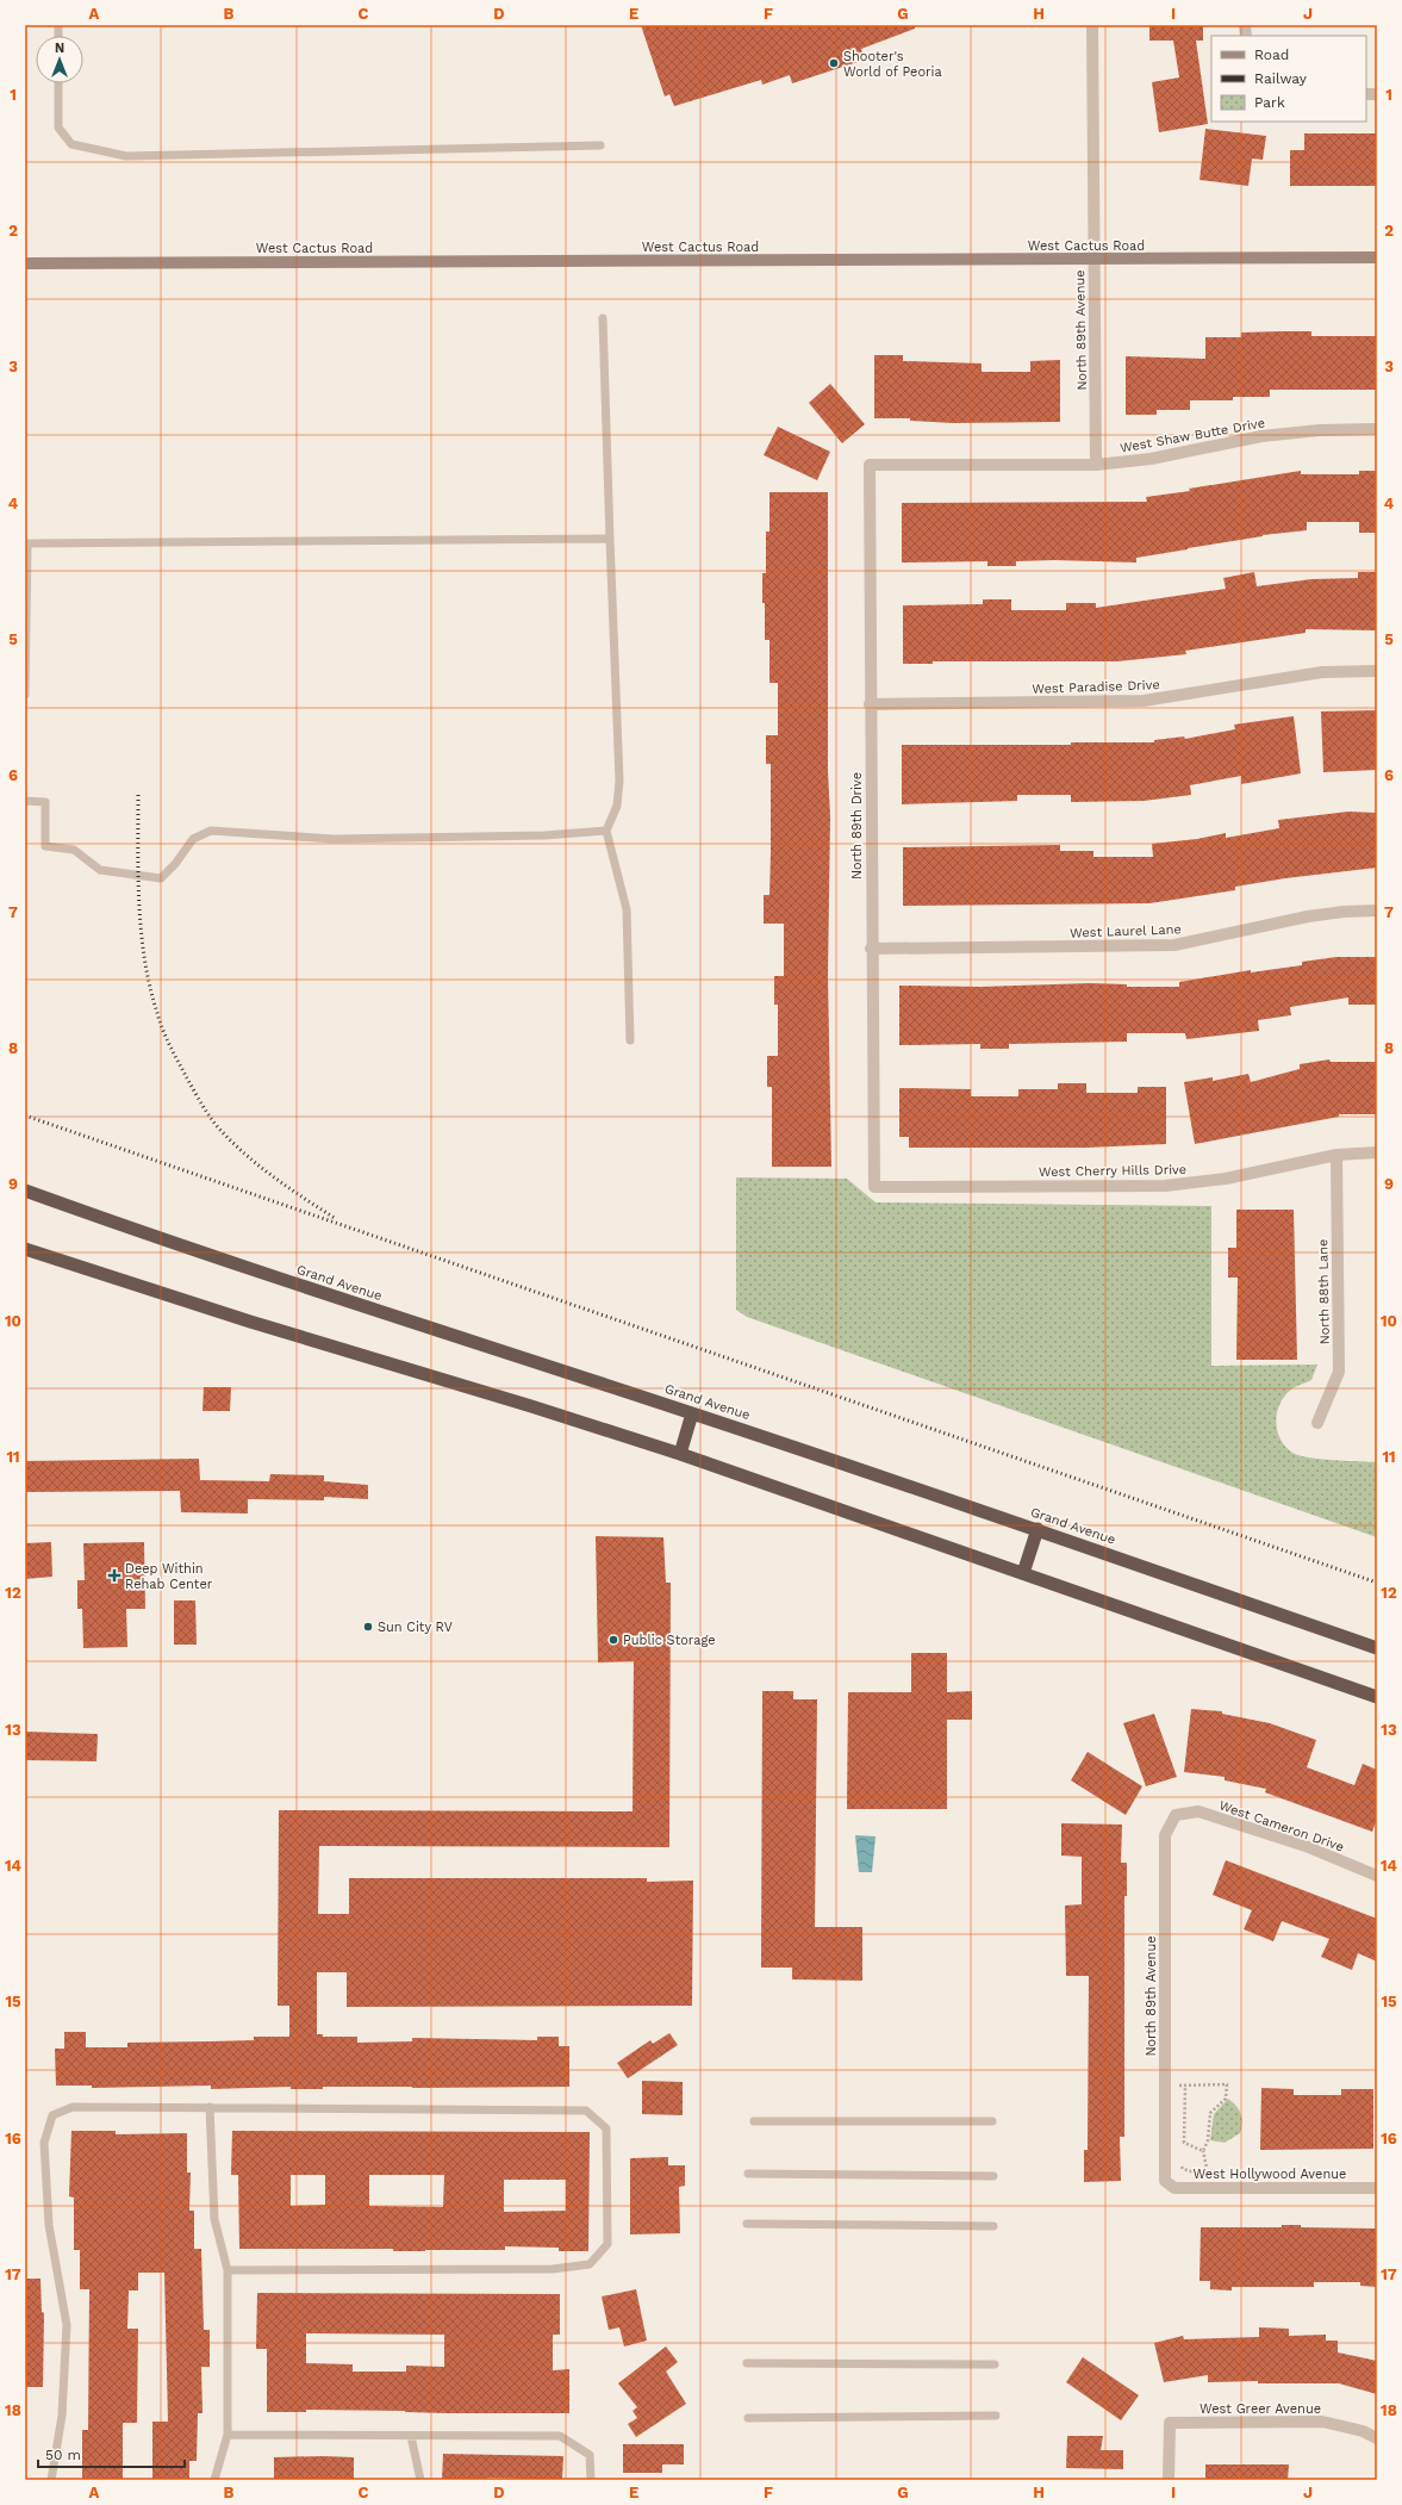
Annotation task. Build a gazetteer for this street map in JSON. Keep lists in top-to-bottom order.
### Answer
{
  "streets": {
    "highway": ["Grand Avenue"],
    "main road": ["West Cactus Road"],
    "street": [
      "North 89th Avenue",
      "West Shaw Butte Drive",
      "West Paradise Drive",
      "North 89th Drive",
      "West Laurel Lane",
      "West Cherry Hills Drive",
      "North 88th Lane",
      "West Cameron Drive",
      "West Hollywood Avenue",
      "West Greer Avenue"
    ]
  },
  "crossings": [
    ["West Cactus Road", "North 89th Avenue"],
    ["North 89th Avenue", "West Shaw Butte Drive"],
    ["North 89th Avenue", "West Cameron Drive"],
    ["North 89th Avenue", "West Hollywood Avenue"],
    ["West Shaw Butte Drive", "North 89th Drive"],
    ["West Paradise Drive", "North 89th Drive"],
    ["North 89th Drive", "West Laurel Lane"],
    ["North 89th Drive", "West Cherry Hills Drive"],
    ["West Cherry Hills Drive", "North 88th Lane"]
  ],
  "places": {
    "other": ["Shooter's World of Peoria", "Sun City RV", "Public Storage"],
    "health": ["Deep Within Rehab Center"]
  },
  "legend": ["Road", "Railway", "Park"],
  "scale_bar": "50 m",
  "north": "top",
  "grid": {
    "columns": [
      "A",
      "B",
      "C",
      "D",
      "E",
      "F",
      "G",
      "H",
      "I",
      "J"
    ],
    "rows": [
      "1",
      "2",
      "3",
      "4",
      "5",
      "6",
      "7",
      "8",
      "9",
      "10",
      "11",
      "12",
      "13",
      "14",
      "15",
      "16",
      "17",
      "18"
    ]
  }
}
